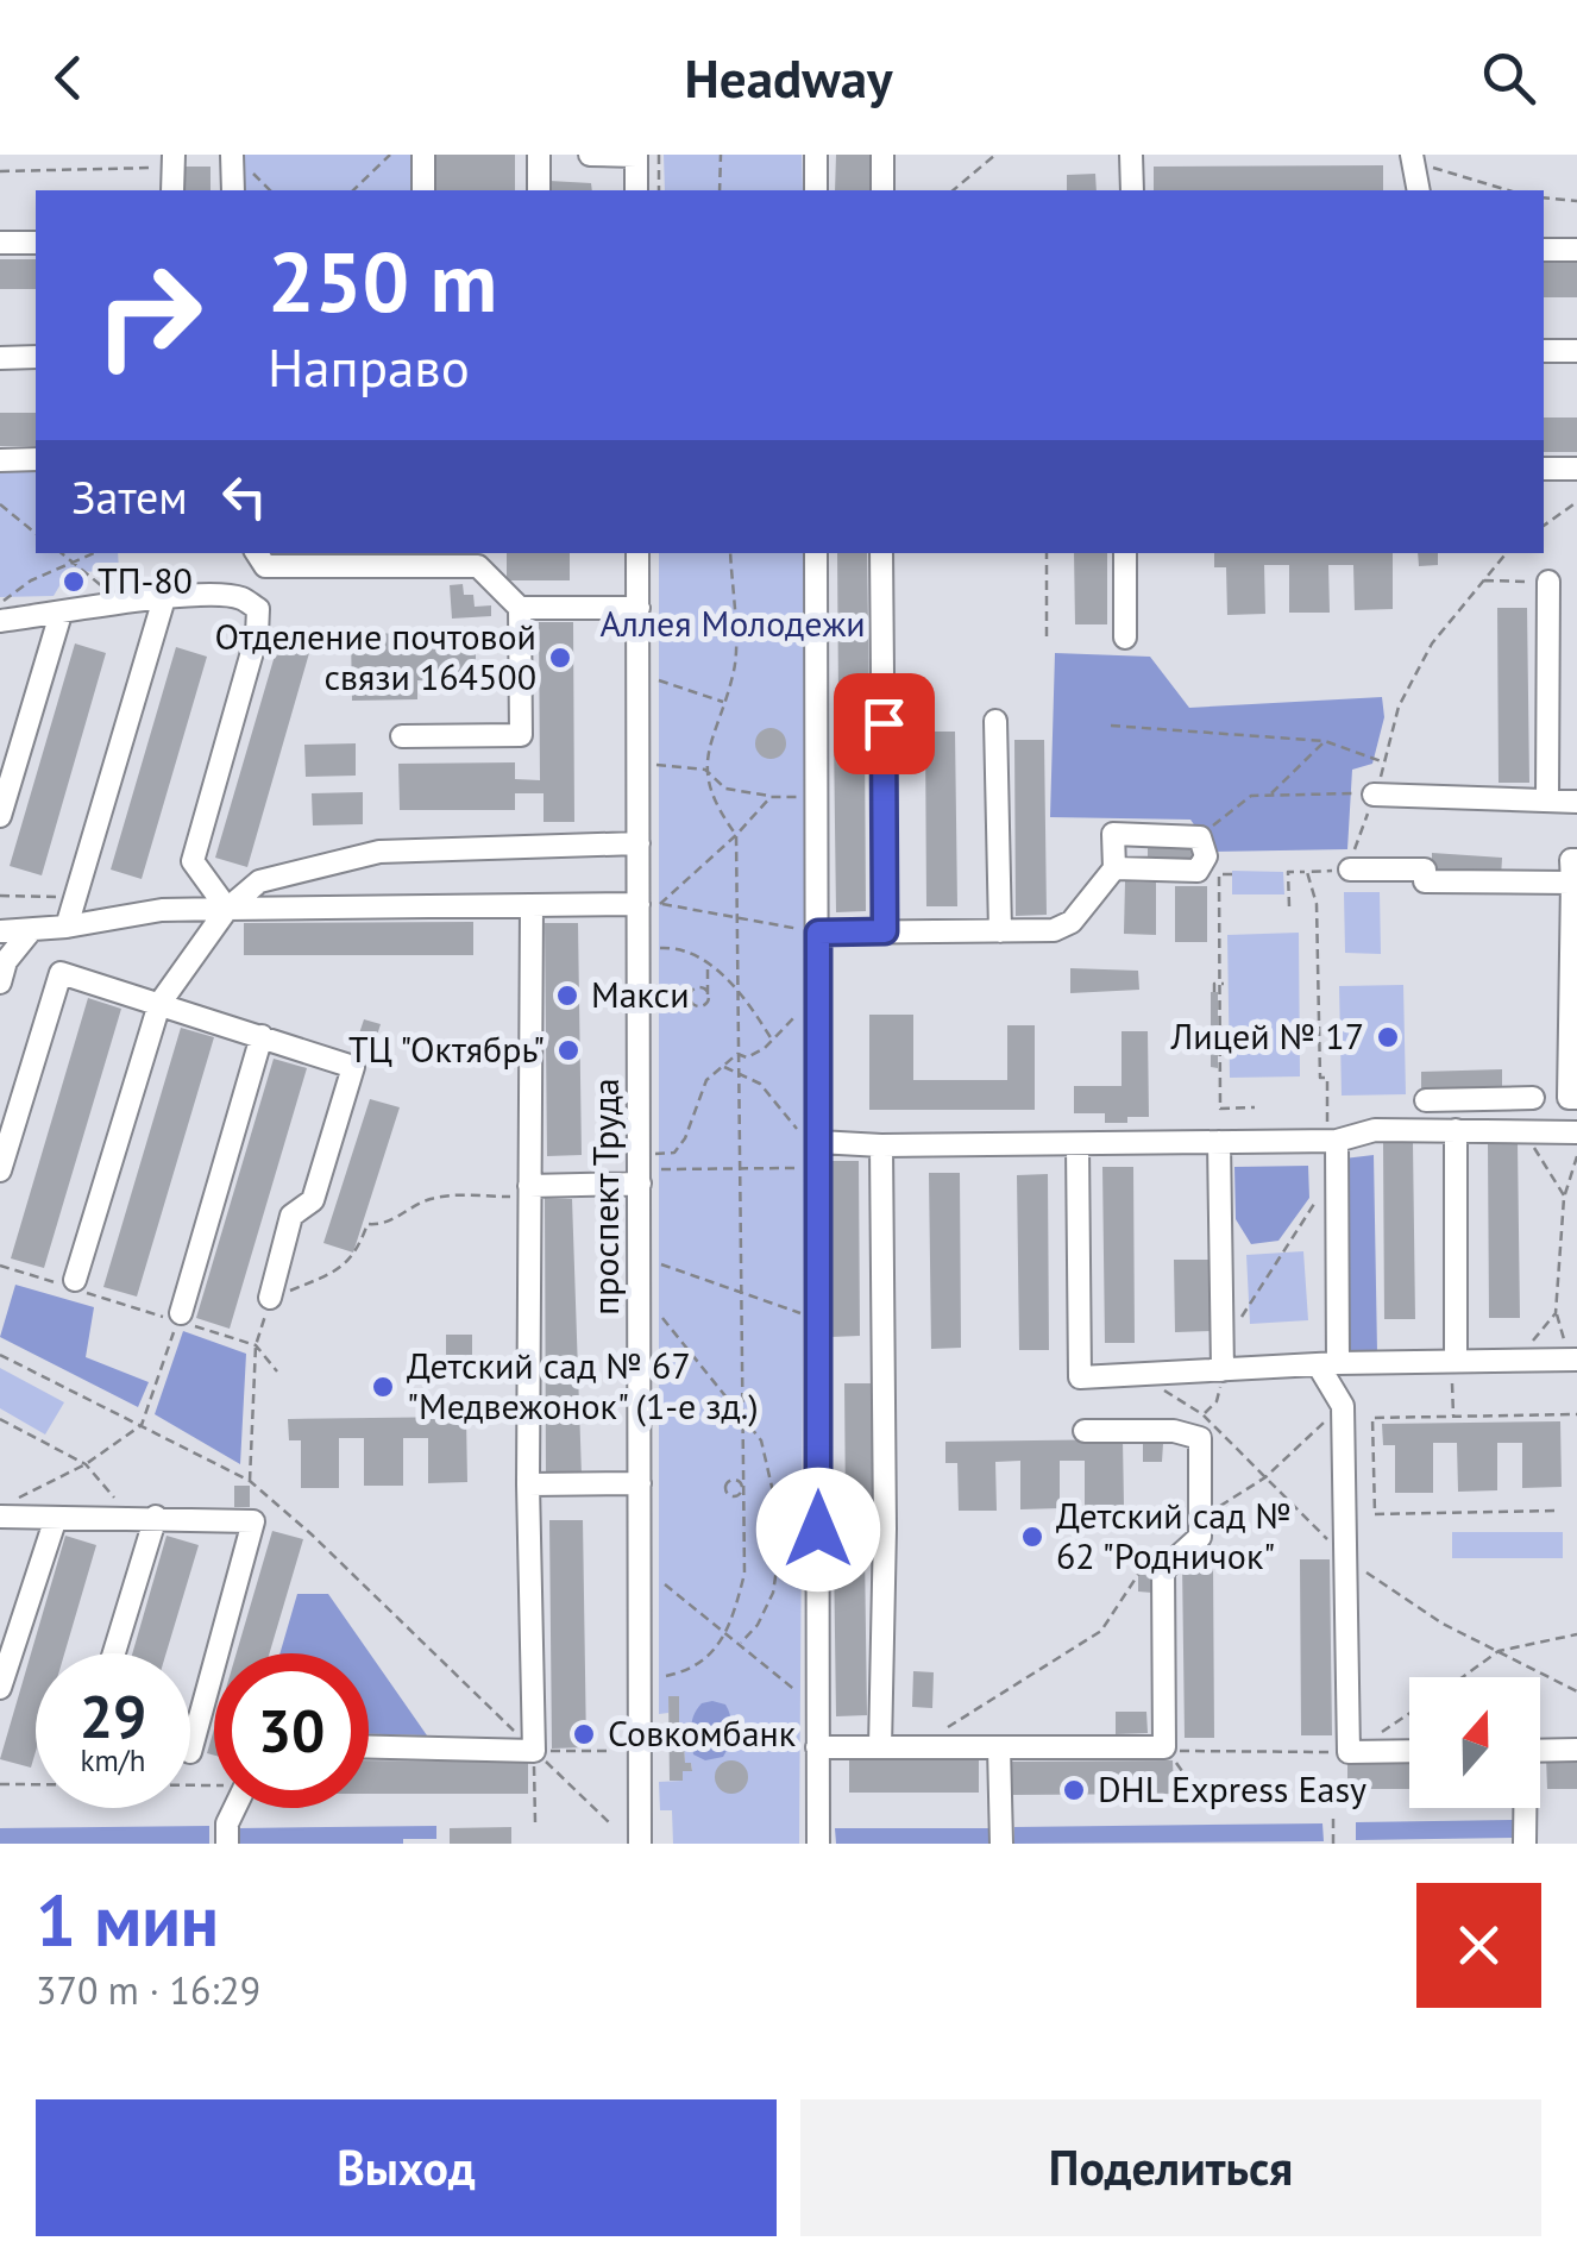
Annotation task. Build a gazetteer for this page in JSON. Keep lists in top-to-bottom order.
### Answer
{
  "streets": {
    "street": ["проспект Труда"]
  },
  "parks": ["Аллея Молодежи"],
  "places": [
    "ТП-80",
    "Отделение почтовой связи 164500",
    "Макси",
    "Лицей № 17",
    "ТЦ \"Октябрь\"",
    "Детский сад № 67 \"Медвежонок\" (1-е зд.)",
    "Детский сад № 62 \"Родничок\"",
    "Совкомбанк",
    "DHL Express Easy"
  ],
  "north": "top",
  "page": {
    "header": "Headway",
    "turn": ["250 m", "Направо"],
    "then": "Затем",
    "speed": "29 km/h",
    "limit": "30",
    "heading": ["1 мин", "370 m · 16:29"],
    "buttons": ["Выход", "Поделиться"]
  }
}
